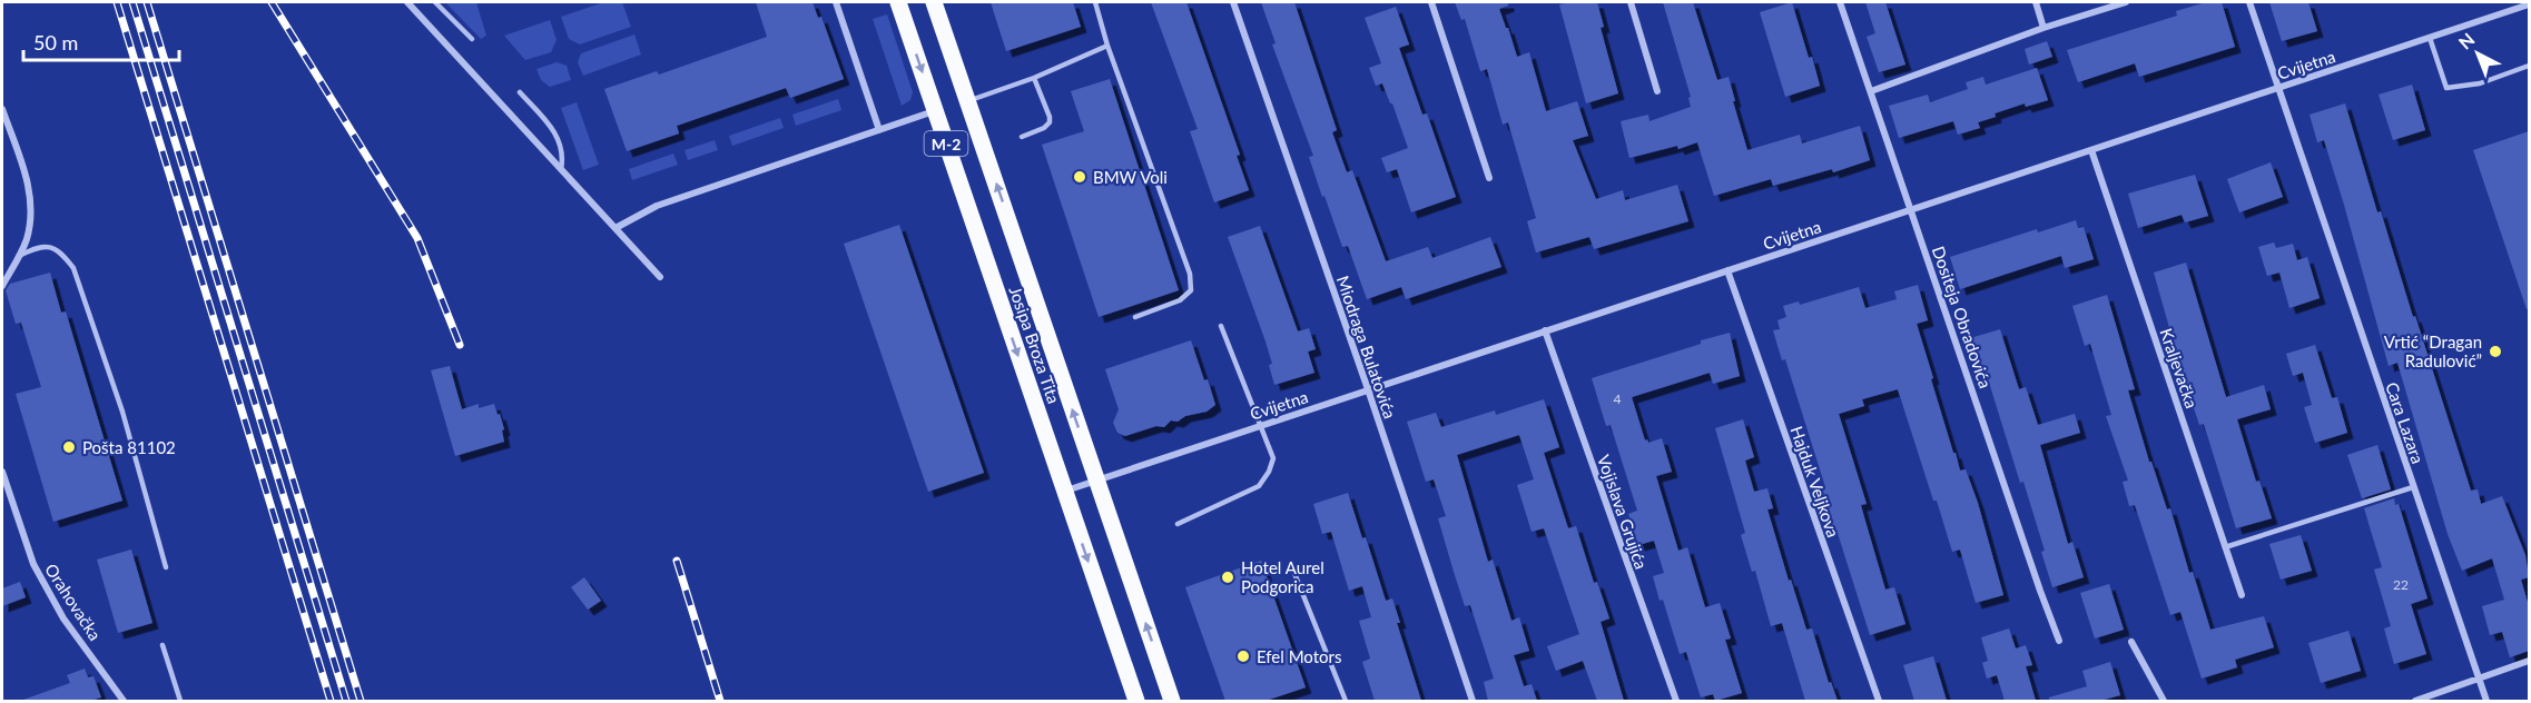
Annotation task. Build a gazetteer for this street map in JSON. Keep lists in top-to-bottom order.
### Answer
{
  "streets": {
    "main road": ["M-2", "Josipa Broza Tita"],
    "street": [
      "Cvijetna",
      "Dositeja Obradovića",
      "Miodraga Bulatovića",
      "Kraljevačka",
      "Cara Lazara",
      "Hajduk Veljkova",
      "Vojislava Grujića",
      "Orahovačka"
    ]
  },
  "crossings": [
    ["Cvijetna", "Dositeja Obradovića"],
    ["Cvijetna", "Josipa Broza Tita"],
    ["Cvijetna", "Miodraga Bulatovića"],
    ["Cvijetna", "Kraljevačka"],
    ["Cvijetna", "Cara Lazara"],
    ["Cvijetna", "Hajduk Veljkova"],
    ["Cvijetna", "Vojislava Grujića"]
  ],
  "places": [
    "BMW Voli",
    "Vrtić “Dragan Radulović”",
    "Pošta 81102",
    "Hotel Aurel Podgorica",
    "Efel Motors"
  ],
  "house_numbers": ["4", "22"],
  "scale_bar": "50 m",
  "north": "top left"
}
